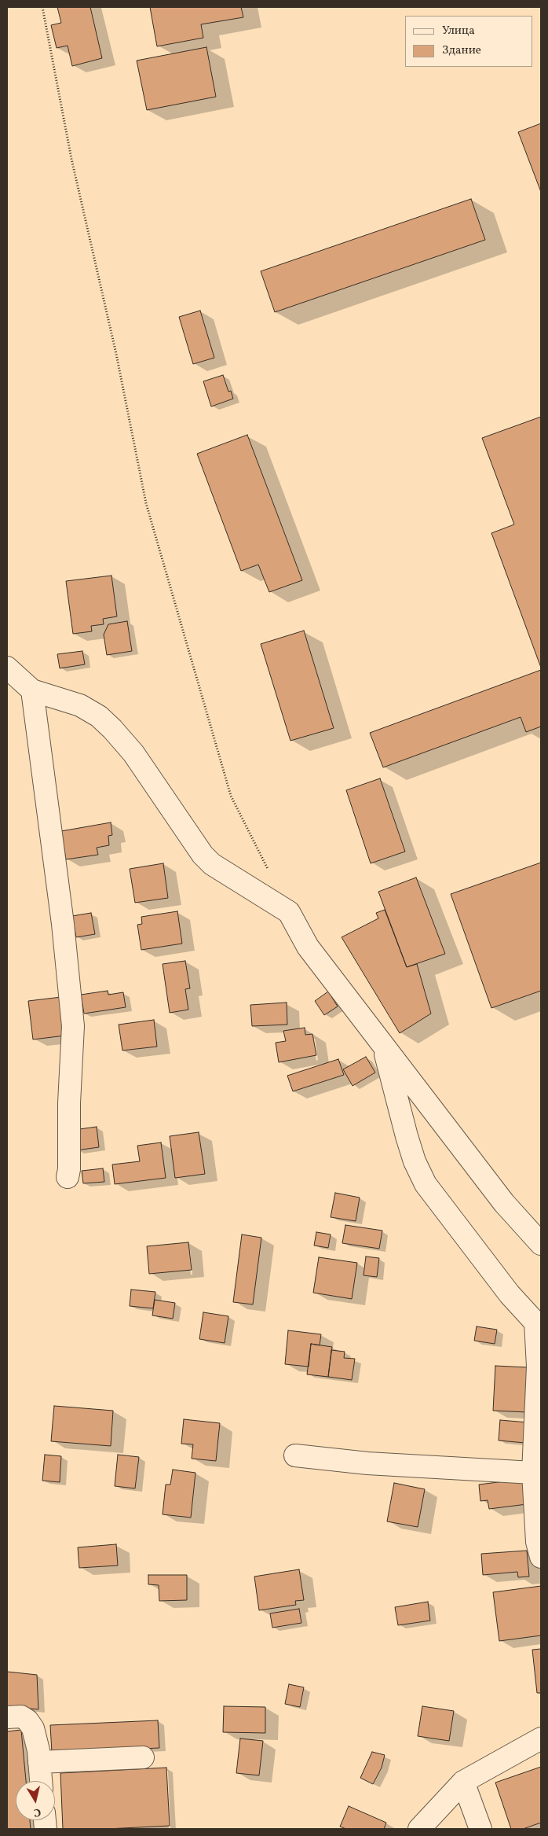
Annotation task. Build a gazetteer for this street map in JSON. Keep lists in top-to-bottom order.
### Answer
{
  "legend": ["Улица", "Здание"],
  "north": "bottom"
}
